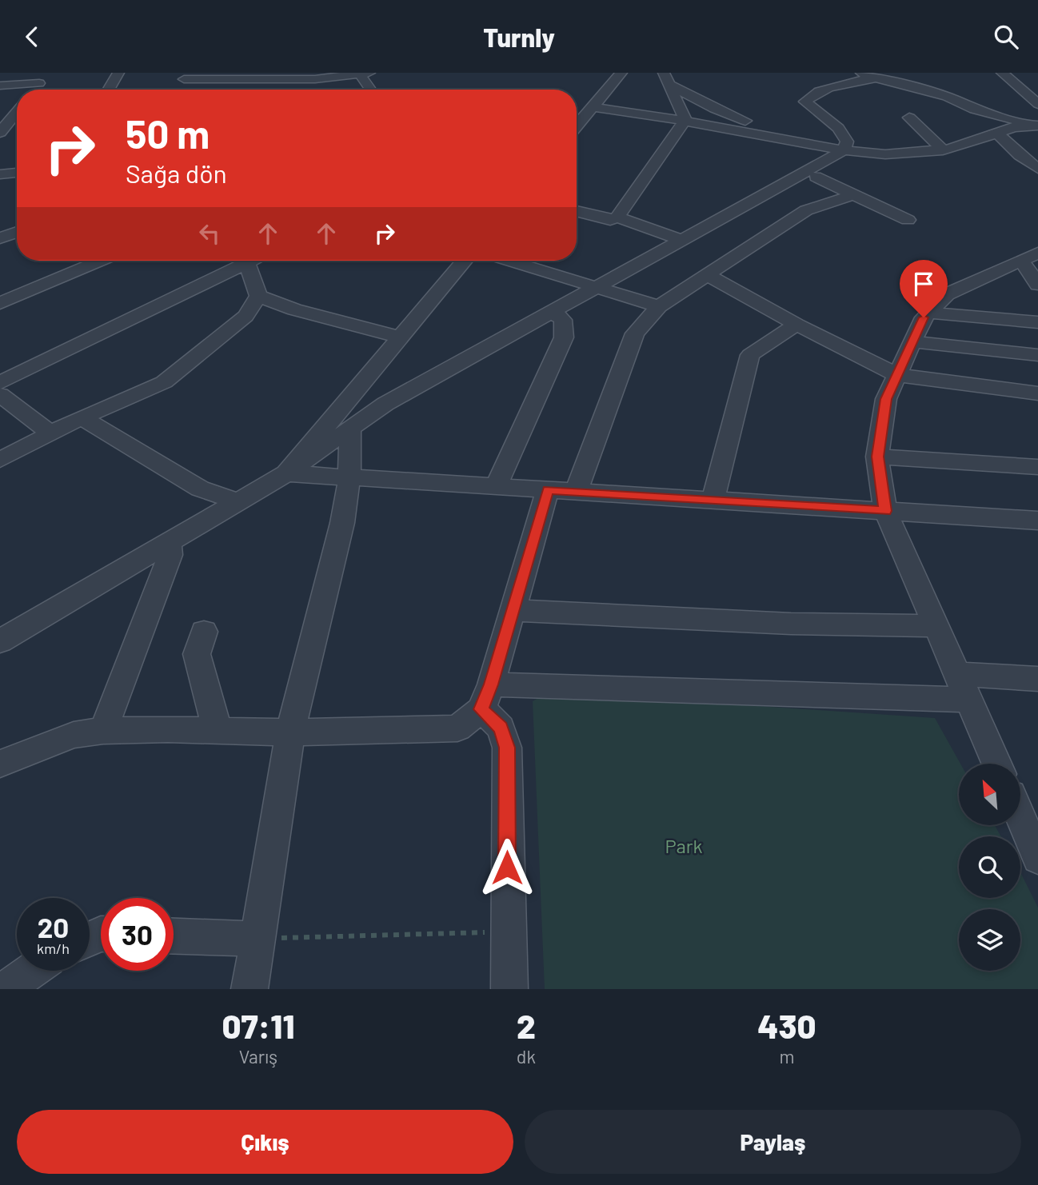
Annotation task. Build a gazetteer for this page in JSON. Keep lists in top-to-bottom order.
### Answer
{
  "parks": ["Park"],
  "north": "top left",
  "page": {
    "header": "Turnly",
    "turn": ["50 m", "Sağa dön"],
    "speed": "20 km/h",
    "limit": "30",
    "eta": [
      "07:11",
      "Varış",
      "2",
      "dk",
      "430",
      "m"
    ],
    "buttons": ["Çıkış", "Paylaş"]
  }
}
